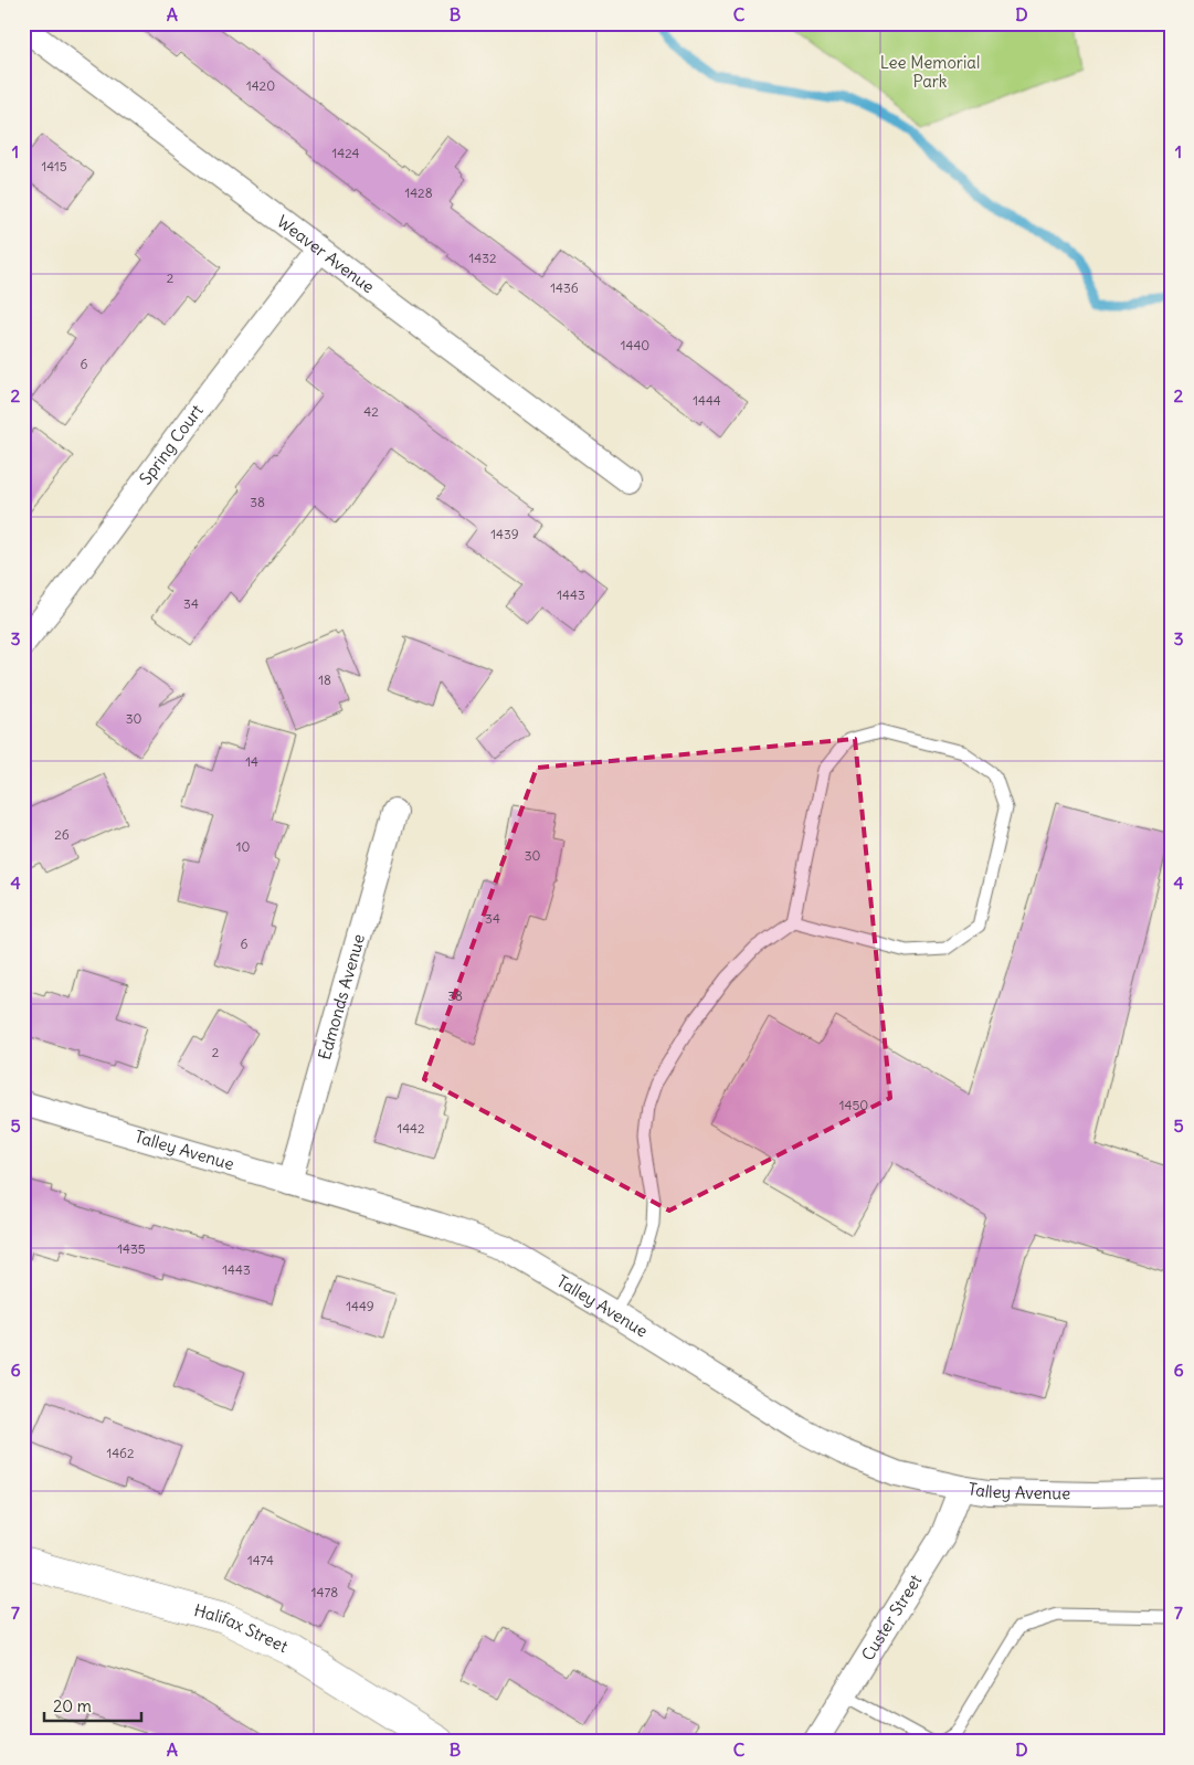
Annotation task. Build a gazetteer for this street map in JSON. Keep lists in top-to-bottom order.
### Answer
{
  "streets": {
    "main road": ["Halifax Street"],
    "street": [
      "Weaver Avenue",
      "Spring Court",
      "Edmonds Avenue",
      "Talley Avenue",
      "Custer Street"
    ]
  },
  "crossings": [
    ["Weaver Avenue", "Spring Court"],
    ["Edmonds Avenue", "Talley Avenue"],
    ["Talley Avenue", "Custer Street"]
  ],
  "parks": ["Lee Memorial Park"],
  "house_numbers": [
    "1420",
    "1424",
    "1415",
    "1428",
    "1432",
    "2",
    "1436",
    "1440",
    "6",
    "1444",
    "42",
    "38",
    "1439",
    "1443",
    "34",
    "18",
    "30",
    "14",
    "26",
    "10",
    "30",
    "34",
    "6",
    "38",
    "2",
    "1450",
    "1442",
    "1435",
    "1443",
    "1449",
    "1462",
    "1474",
    "1478"
  ],
  "scale_bar": "20 m",
  "grid": {
    "columns": [
      "A",
      "B",
      "C",
      "D"
    ],
    "rows": [
      "1",
      "2",
      "3",
      "4",
      "5",
      "6",
      "7"
    ]
  }
}
